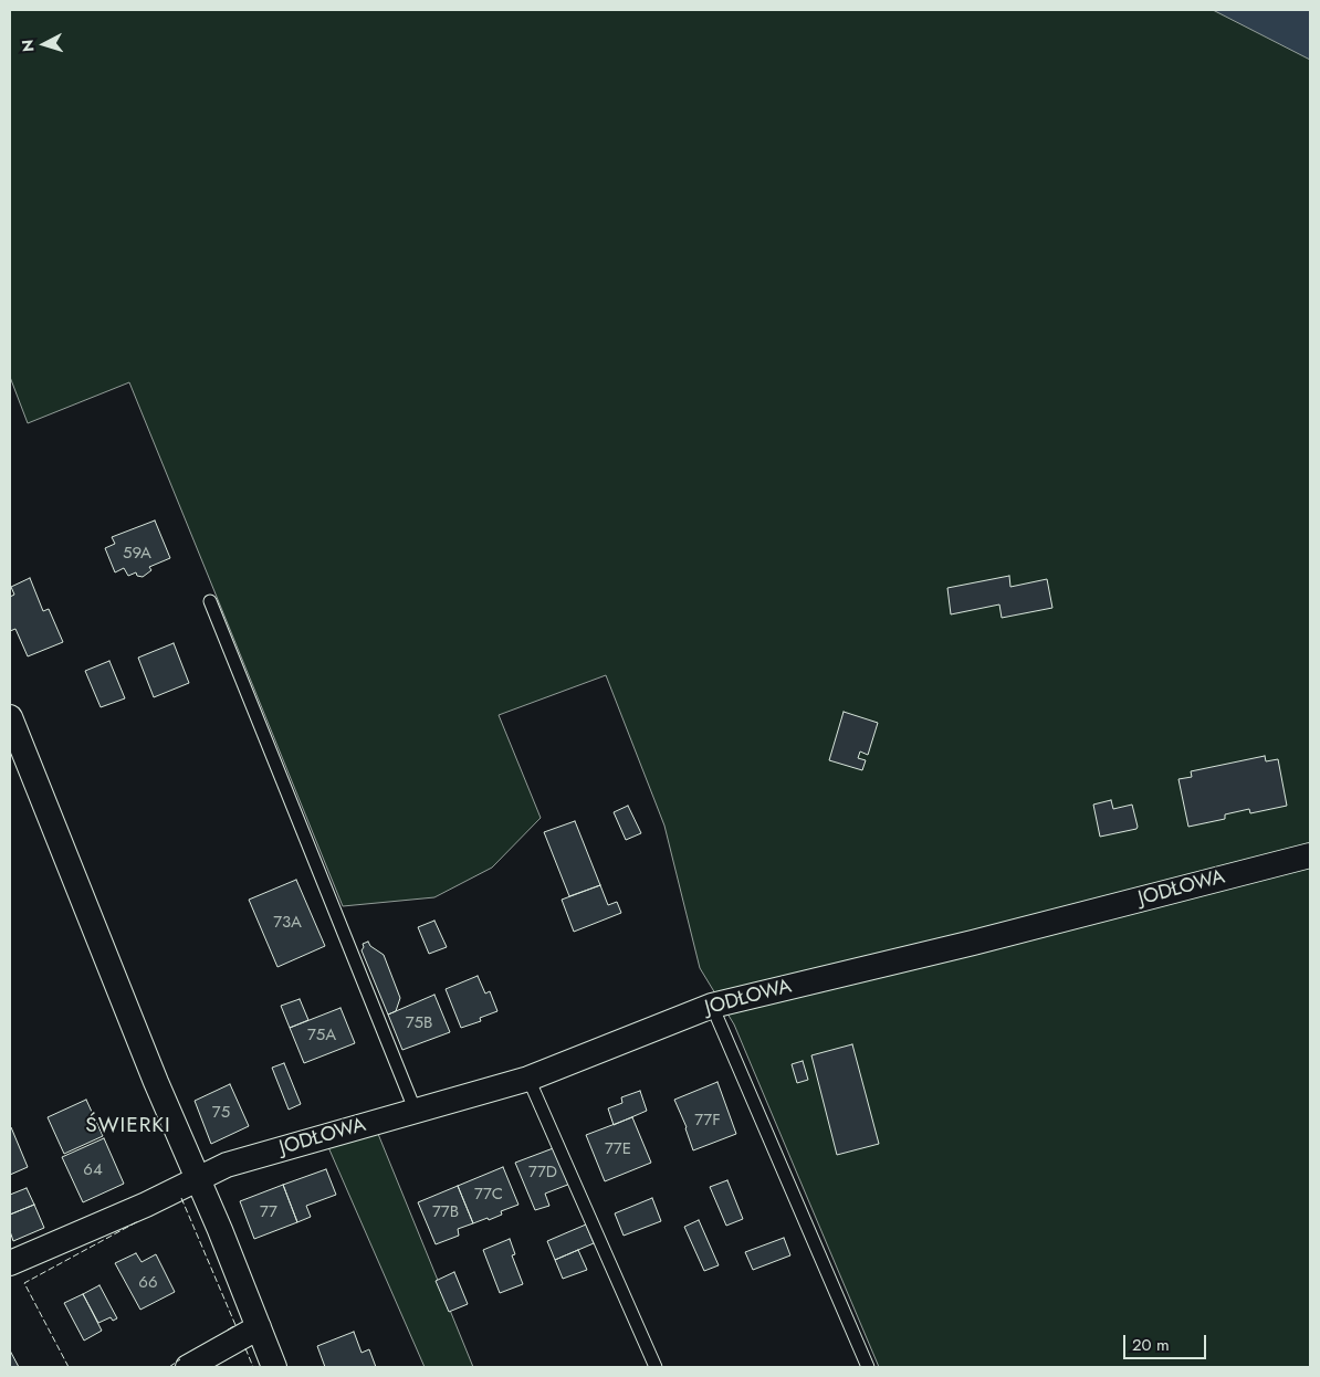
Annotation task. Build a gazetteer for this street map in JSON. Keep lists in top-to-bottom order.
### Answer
{
  "streets": {
    "street": ["JODŁOWA"]
  },
  "districts": ["ŚWIERKI"],
  "house_numbers": [
    "59A",
    "73A",
    "75B",
    "75A",
    "75",
    "77F",
    "77E",
    "64",
    "77D",
    "77C",
    "77",
    "77B",
    "66"
  ],
  "scale_bar": "20 m",
  "north": "left"
}
